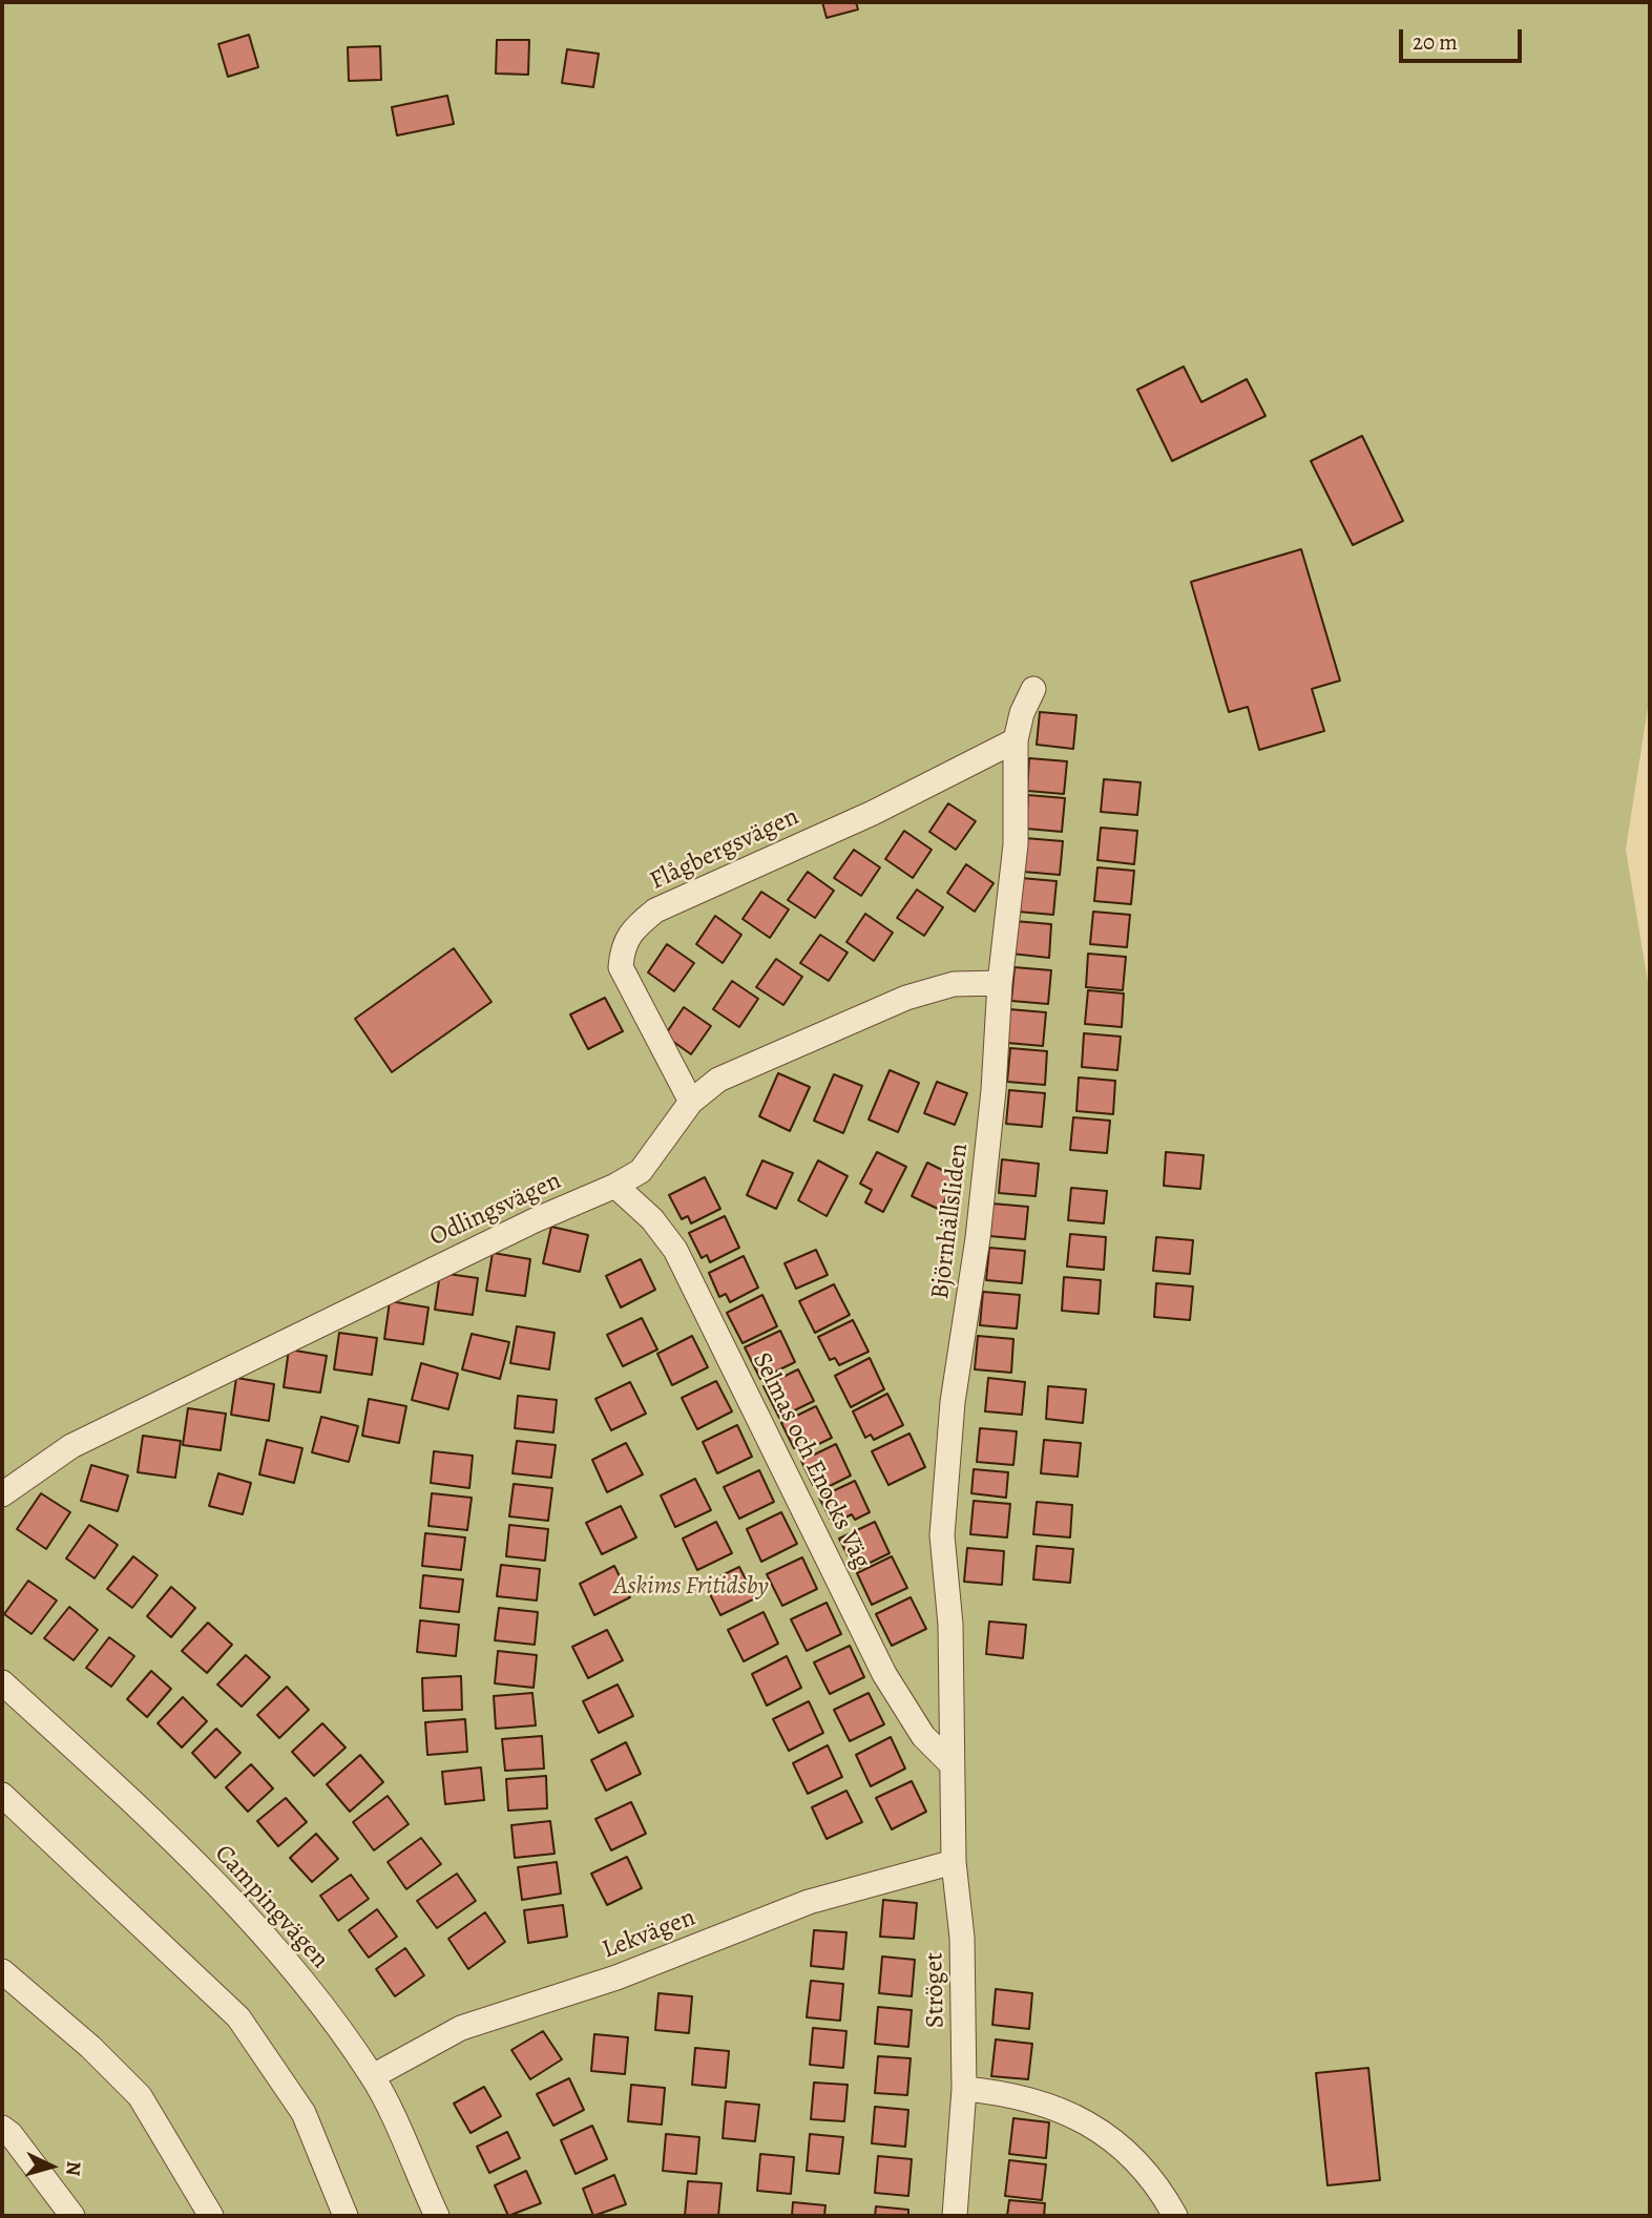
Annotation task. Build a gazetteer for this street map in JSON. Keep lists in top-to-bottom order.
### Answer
{
  "streets": {
    "lane": [
      "Flågbergsvägen",
      "Odlingsvägen",
      "Björnhällsliden",
      "Selmas och Enocks Väg",
      "Campingvägen",
      "Lekvägen",
      "Ströget"
    ]
  },
  "crossings": [
    ["Flågbergsvägen", "Odlingsvägen"],
    ["Flågbergsvägen", "Björnhällsliden"],
    ["Odlingsvägen", "Björnhällsliden"],
    ["Odlingsvägen", "Selmas och Enocks Väg"],
    ["Björnhällsliden", "Selmas och Enocks Väg"],
    ["Björnhällsliden", "Ströget"],
    ["Selmas och Enocks Väg", "Ströget"],
    ["Campingvägen", "Lekvägen"],
    ["Lekvägen", "Ströget"]
  ],
  "parks": ["Askims Fritidsby"],
  "scale_bar": "20 m",
  "north": "right"
}
